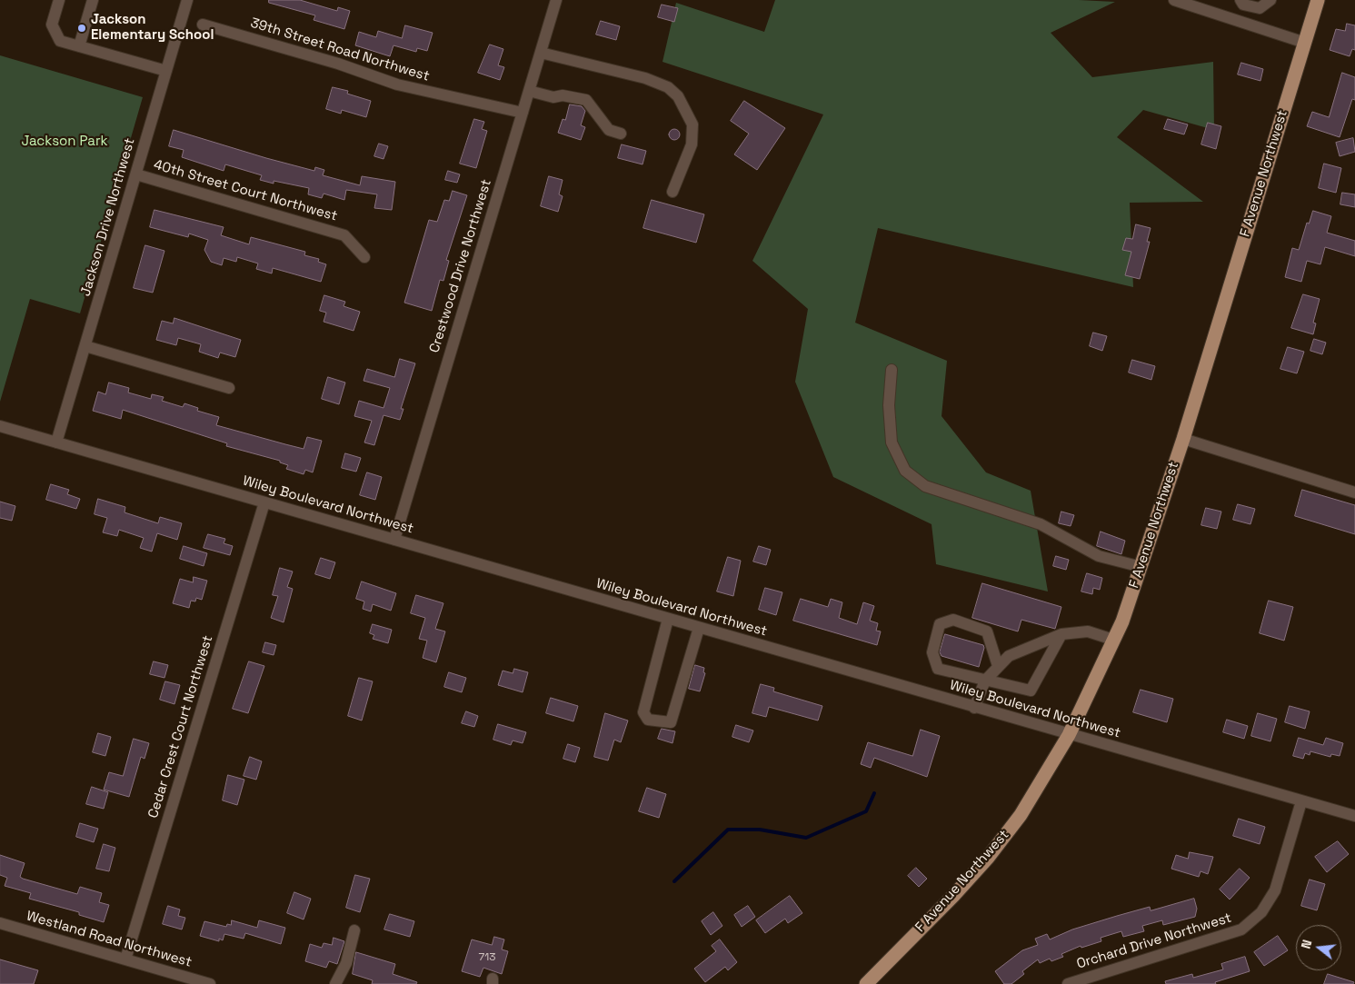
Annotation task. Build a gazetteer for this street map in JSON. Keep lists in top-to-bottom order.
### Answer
{
  "streets": {
    "main road": ["F Avenue Northwest"],
    "street": [
      "39th Street Road Northwest",
      "40th Street Court Northwest",
      "Jackson Drive Northwest",
      "Crestwood Drive Northwest",
      "Wiley Boulevard Northwest",
      "Cedar Crest Court Northwest",
      "Westland Road Northwest",
      "Orchard Drive Northwest"
    ]
  },
  "crossings": [
    ["39th Street Road Northwest", "Crestwood Drive Northwest"],
    ["F Avenue Northwest", "Wiley Boulevard Northwest"],
    ["40th Street Court Northwest", "Jackson Drive Northwest"],
    ["Jackson Drive Northwest", "Wiley Boulevard Northwest"],
    ["Crestwood Drive Northwest", "Wiley Boulevard Northwest"],
    ["Wiley Boulevard Northwest", "Cedar Crest Court Northwest"],
    ["Wiley Boulevard Northwest", "Orchard Drive Northwest"],
    ["Cedar Crest Court Northwest", "Westland Road Northwest"]
  ],
  "parks": ["Jackson Park"],
  "places": ["Jackson Elementary School"],
  "house_numbers": ["713"],
  "north": "left"
}
